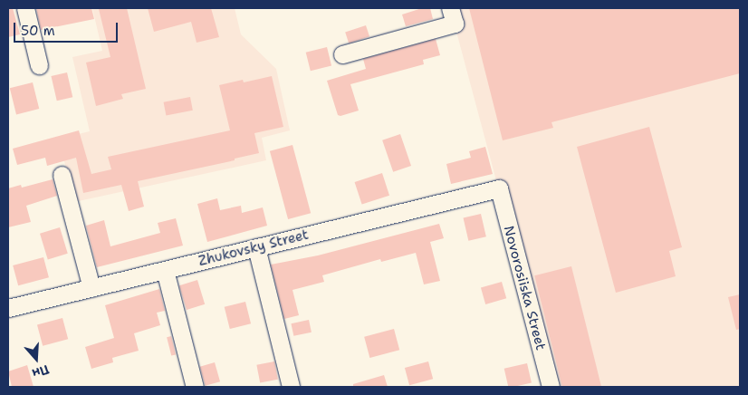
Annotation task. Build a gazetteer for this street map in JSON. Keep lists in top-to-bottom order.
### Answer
{
  "streets": {
    "street": ["Zhukovsky Street", "Novorosiiska Street"]
  },
  "crossings": [
    ["Zhukovsky Street", "Novorosiiska Street"]
  ],
  "scale_bar": "50 m",
  "north": "bottom"
}
